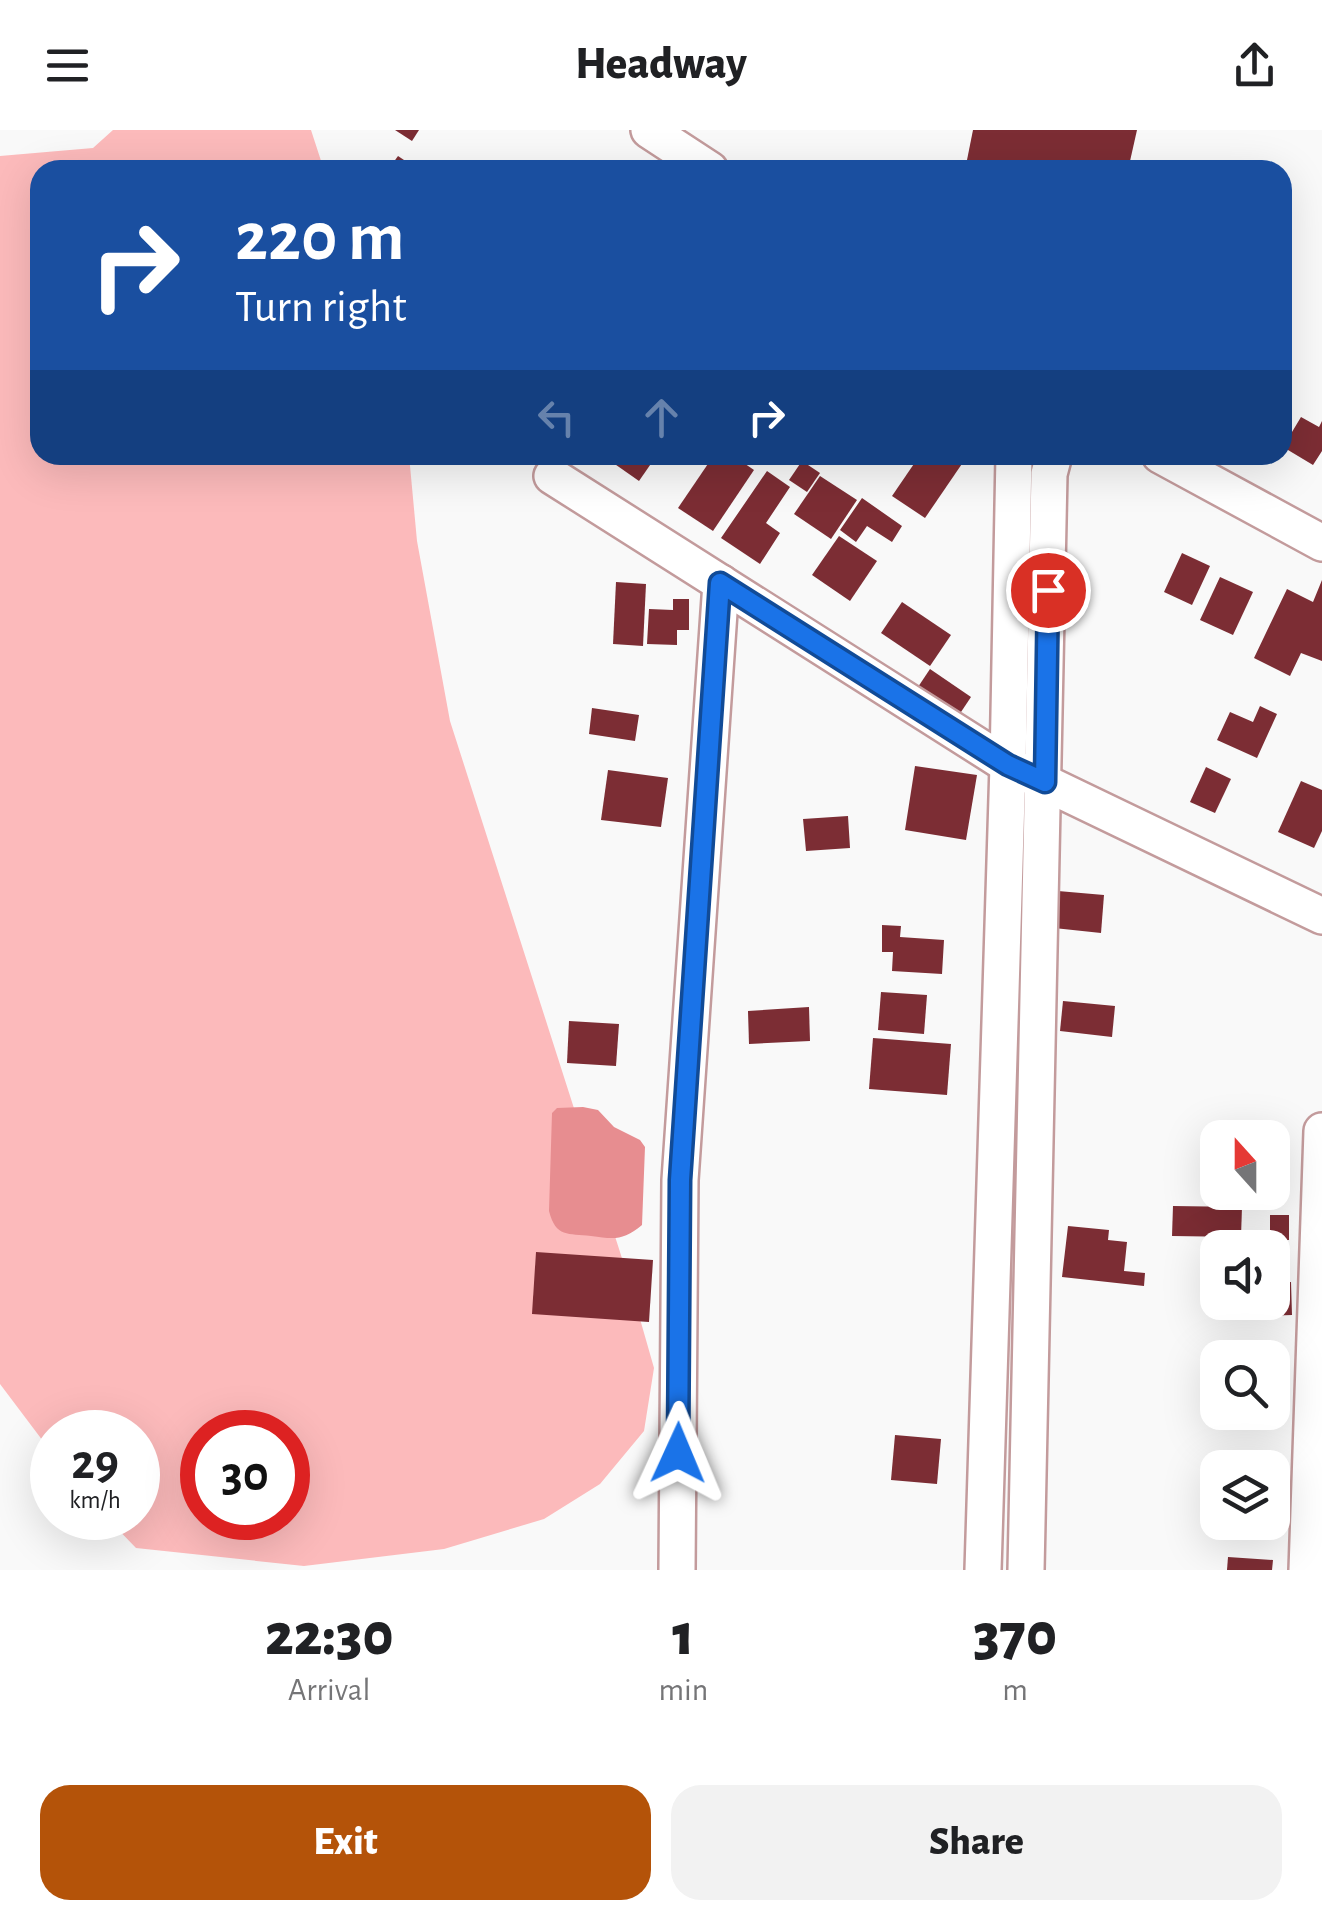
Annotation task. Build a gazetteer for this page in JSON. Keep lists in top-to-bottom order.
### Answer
{
  "north": "top",
  "page": {
    "header": "Headway",
    "turn": ["220 m", "Turn right"],
    "speed": "29 km/h",
    "limit": "30",
    "eta": [
      "22:30",
      "Arrival",
      "1",
      "min",
      "370",
      "m"
    ],
    "buttons": ["Exit", "Share"]
  }
}
